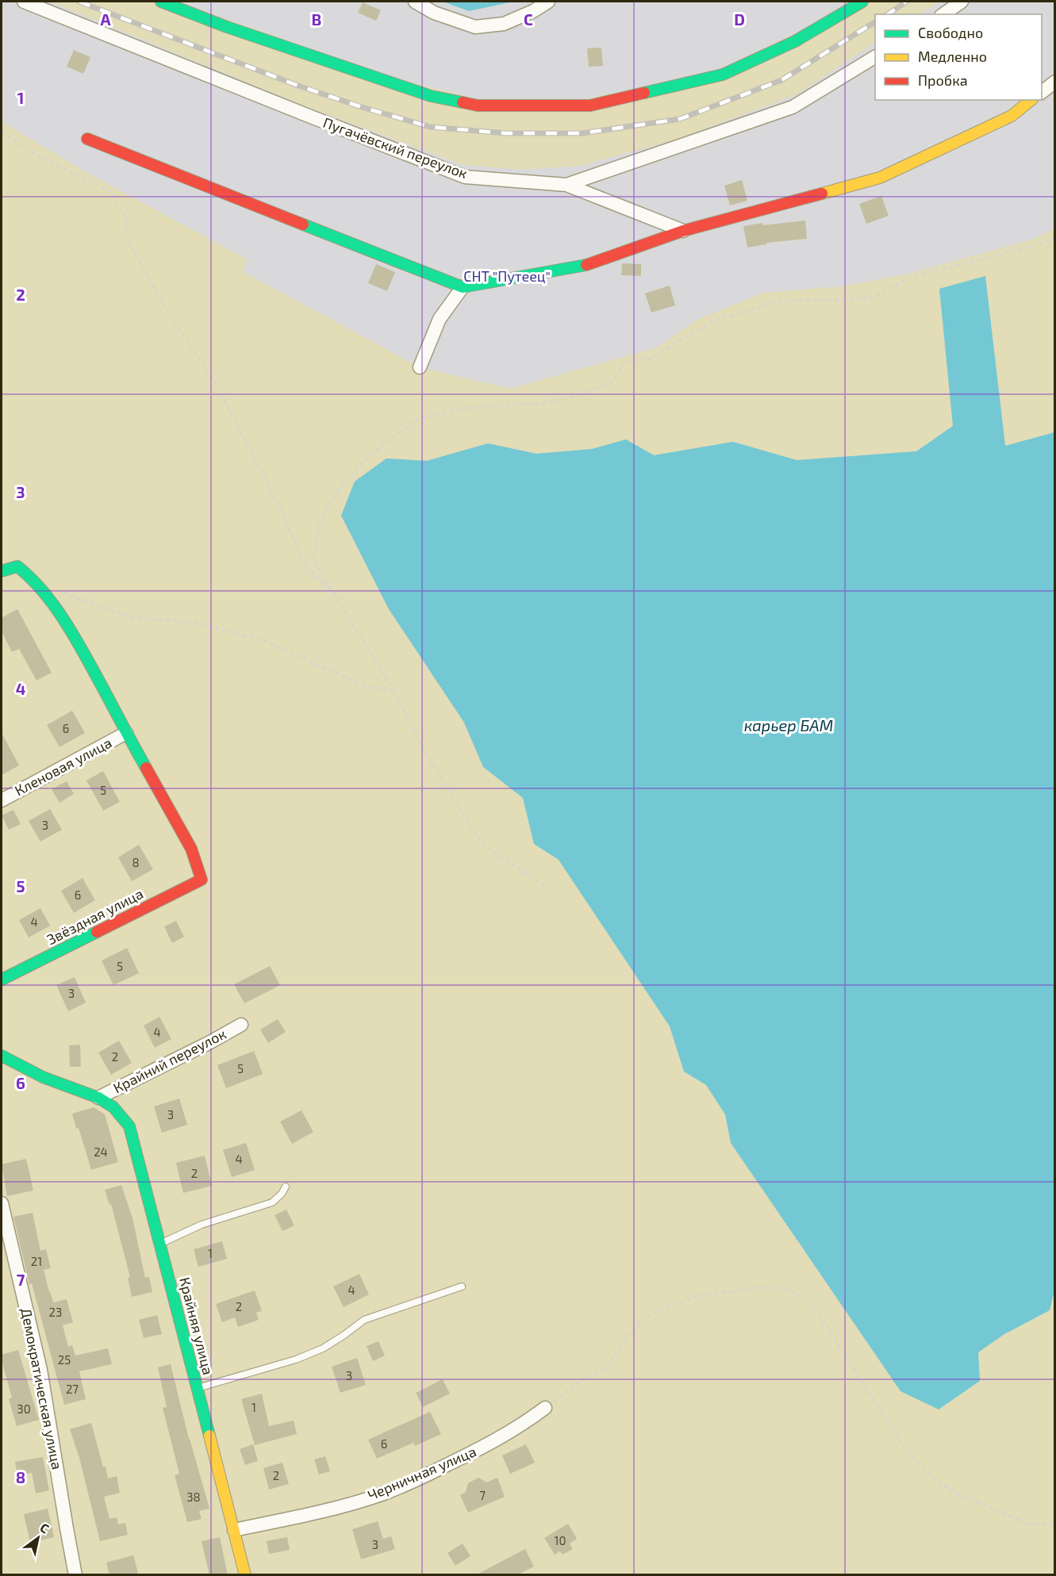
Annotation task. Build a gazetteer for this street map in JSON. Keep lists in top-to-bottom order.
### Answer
{
  "streets": {
    "street": [
      "Пугачёвский переулок",
      "Кленовая улица",
      "Звёздная улица",
      "Крайний переулок",
      "Крайняя улица",
      "Демократическая улица",
      "Черничная улица"
    ]
  },
  "crossings": [
    ["Кленовая улица", "Звёздная улица"],
    ["Крайний переулок", "Крайняя улица"],
    ["Крайняя улица", "Черничная улица"]
  ],
  "water": ["карьер БАМ"],
  "parks": ["СНТ \"Путеец\""],
  "house_numbers": [
    "6",
    "5",
    "3",
    "8",
    "6",
    "4",
    "5",
    "3",
    "4",
    "2",
    "5",
    "3",
    "24",
    "4",
    "2",
    "1",
    "21",
    "4",
    "2",
    "23",
    "25",
    "3",
    "27",
    "1",
    "30",
    "6",
    "2",
    "7",
    "38",
    "10",
    "3"
  ],
  "legend": ["Свободно", "Медленно", "Пробка"],
  "north": "top right",
  "grid": {
    "columns": [
      "A",
      "B",
      "C",
      "D"
    ],
    "rows": [
      "1",
      "2",
      "3",
      "4",
      "5",
      "6",
      "7",
      "8"
    ]
  }
}
